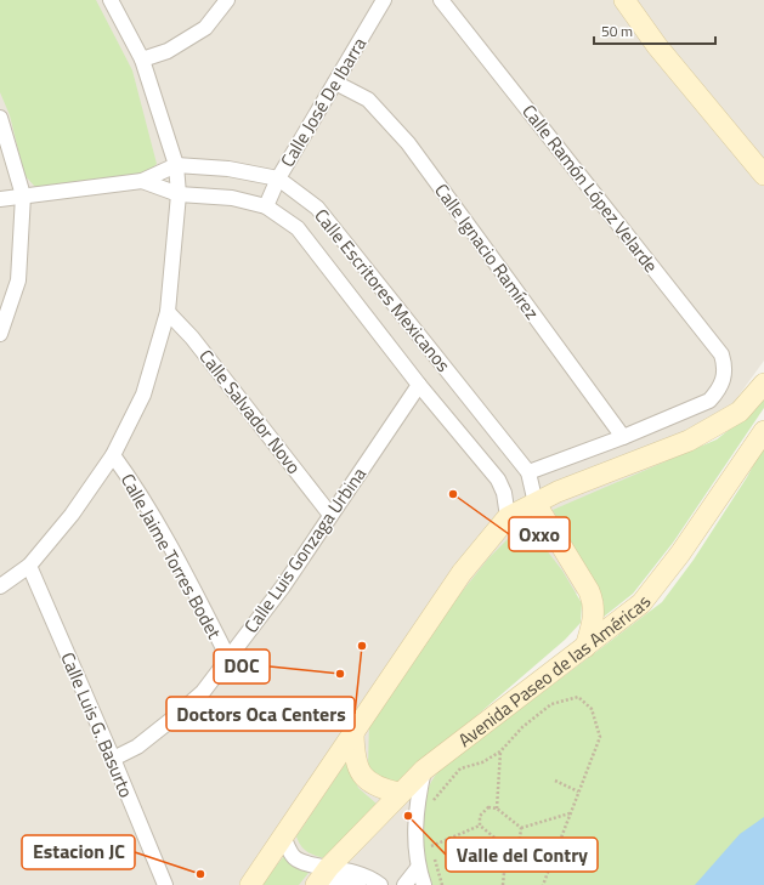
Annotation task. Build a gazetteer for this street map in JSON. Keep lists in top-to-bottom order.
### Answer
{
  "streets": {
    "main road": ["Avenida Paseo de las Américas"],
    "street": [
      "Calle José De Ibarra",
      "Calle Ramón López Velarde",
      "Calle Ignacio Ramírez",
      "Calle Escritores Mexicanos",
      "Calle Salvador Novo",
      "Calle Luis Gonzaga Urbina",
      "Calle Jaime Torres Bodet",
      "Calle Luis G. Basurto"
    ]
  },
  "crossings": [
    ["Calle José De Ibarra", "Calle Ignacio Ramírez"],
    ["Calle José De Ibarra", "Calle Escritores Mexicanos"],
    ["Calle Ramón López Velarde", "Calle Ignacio Ramírez"],
    ["Calle Escritores Mexicanos", "Calle Luis Gonzaga Urbina"],
    ["Calle Salvador Novo", "Calle Luis Gonzaga Urbina"],
    ["Calle Luis Gonzaga Urbina", "Calle Jaime Torres Bodet"],
    ["Calle Luis Gonzaga Urbina", "Calle Luis G. Basurto"]
  ],
  "places": [
    "Oxxo",
    "Doctors Oca Centers",
    "DOC",
    "Valle del Contry",
    "Estacion JC"
  ],
  "scale_bar": "50 m"
}
